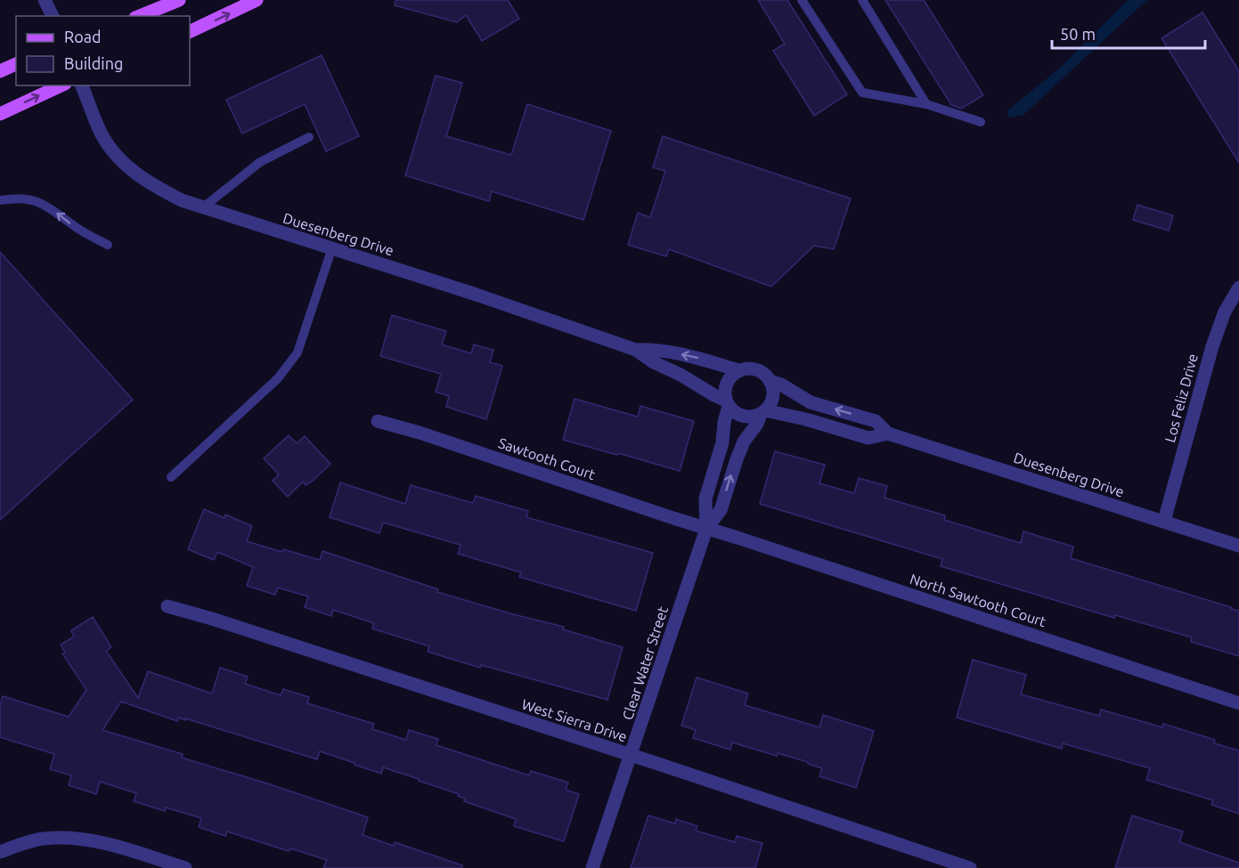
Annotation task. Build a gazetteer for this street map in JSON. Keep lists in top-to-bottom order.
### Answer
{
  "streets": {
    "street": [
      "Duesenberg Drive",
      "Los Feliz Drive",
      "Sawtooth Court",
      "North Sawtooth Court",
      "Clear Water Street",
      "West Sierra Drive"
    ]
  },
  "crossings": [
    ["Duesenberg Drive", "Los Feliz Drive"],
    ["Duesenberg Drive", "Clear Water Street"],
    ["Sawtooth Court", "North Sawtooth Court"],
    ["Sawtooth Court", "Clear Water Street"],
    ["North Sawtooth Court", "Clear Water Street"],
    ["Clear Water Street", "West Sierra Drive"]
  ],
  "legend": ["Road", "Building"],
  "scale_bar": "50 m"
}
